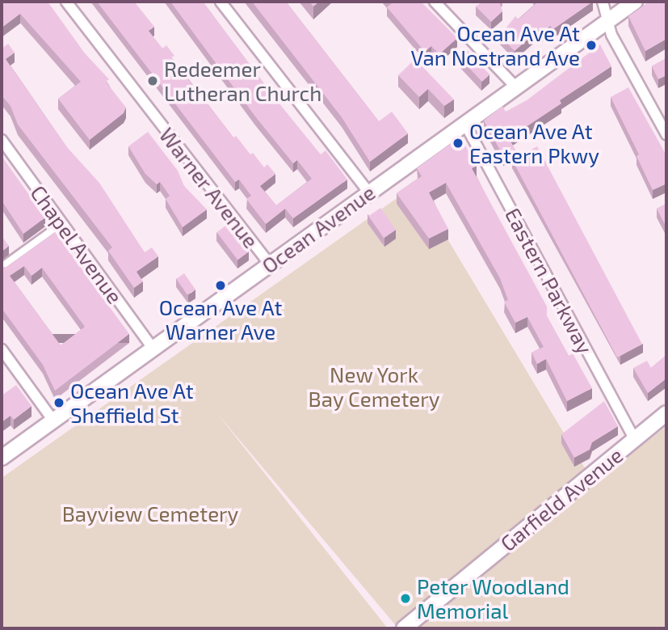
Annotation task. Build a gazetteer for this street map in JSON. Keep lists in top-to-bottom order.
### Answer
{
  "streets": {
    "street": [
      "Warner Avenue",
      "Ocean Avenue",
      "Chapel Avenue",
      "Eastern Parkway",
      "Garfield Avenue"
    ]
  },
  "crossings": [
    ["Warner Avenue", "Ocean Avenue"],
    ["Ocean Avenue", "Chapel Avenue"],
    ["Ocean Avenue", "Eastern Parkway"],
    ["Eastern Parkway", "Garfield Avenue"]
  ],
  "parks": ["New York Bay Cemetery", "Bayview Cemetery"],
  "places": [
    "Ocean Ave At Van Nostrand Ave",
    "Redeemer Lutheran Church",
    "Ocean Ave At Eastern Pkwy",
    "Ocean Ave At Warner Ave",
    "Ocean Ave At Sheffield St",
    "Peter Woodland Memorial"
  ]
}
